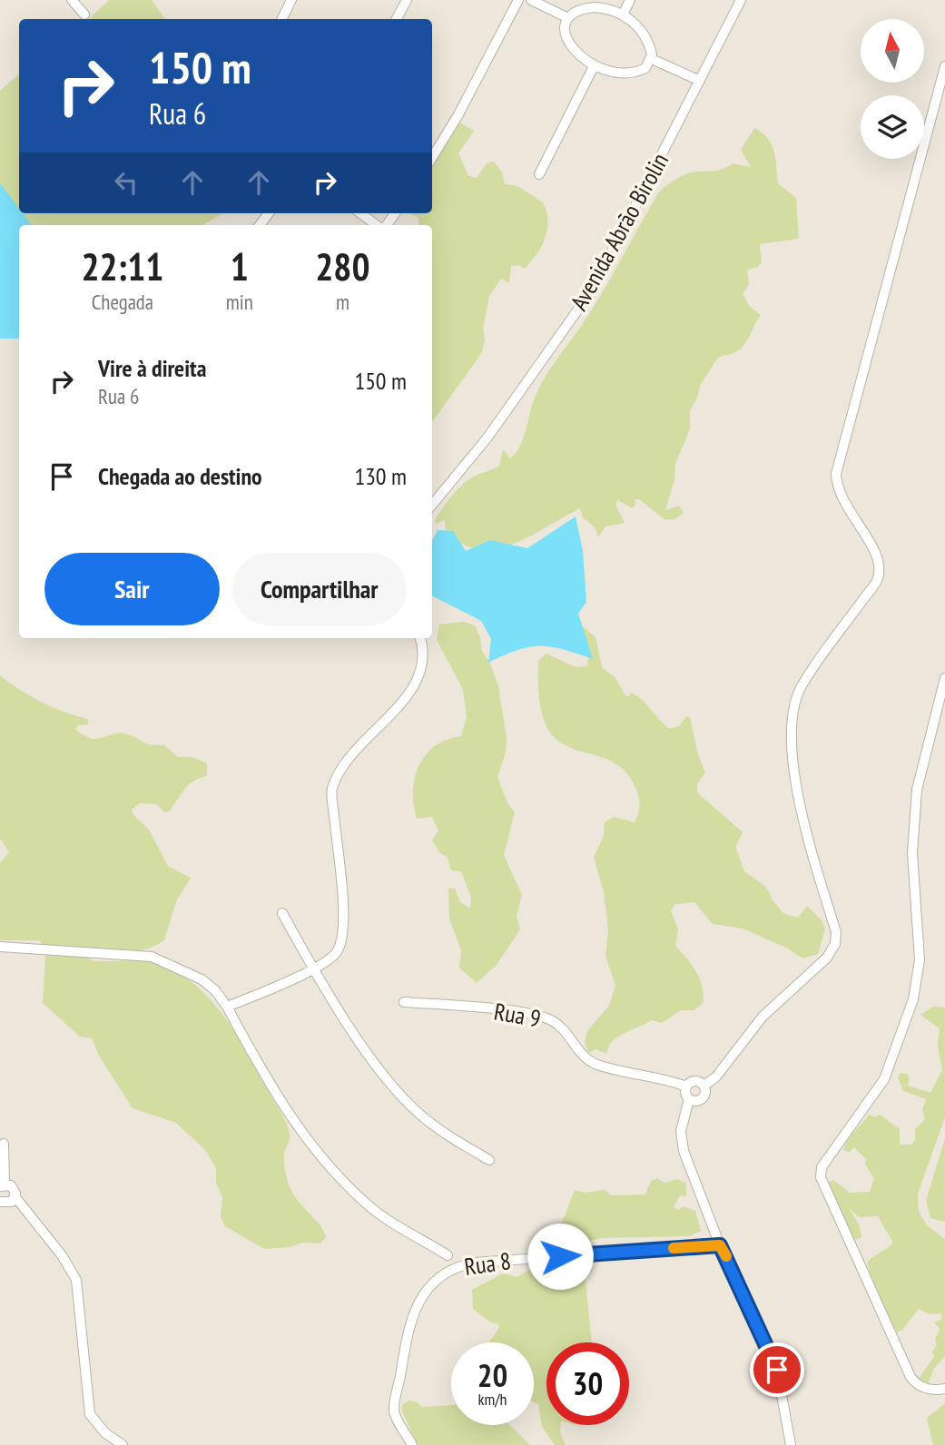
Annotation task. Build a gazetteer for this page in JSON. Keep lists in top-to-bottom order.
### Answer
{
  "streets": {
    "street": ["Avenida Abrão Birolin", "Rua 9", "Rua 8"]
  },
  "north": "top",
  "page": {
    "turn": ["150 m", "Rua 6"],
    "eta": [
      "22:11",
      "Chegada",
      "1",
      "min",
      "280",
      "m"
    ],
    "list": [
      {
        "name": "Vire à direita",
        "note": "Rua 6",
        "value": "150 m"
      },
      {
        "name": "Chegada ao destino",
        "value": "130 m"
      }
    ],
    "buttons": ["Sair", "Compartilhar"],
    "speed": "20 km/h",
    "limit": "30"
  }
}
